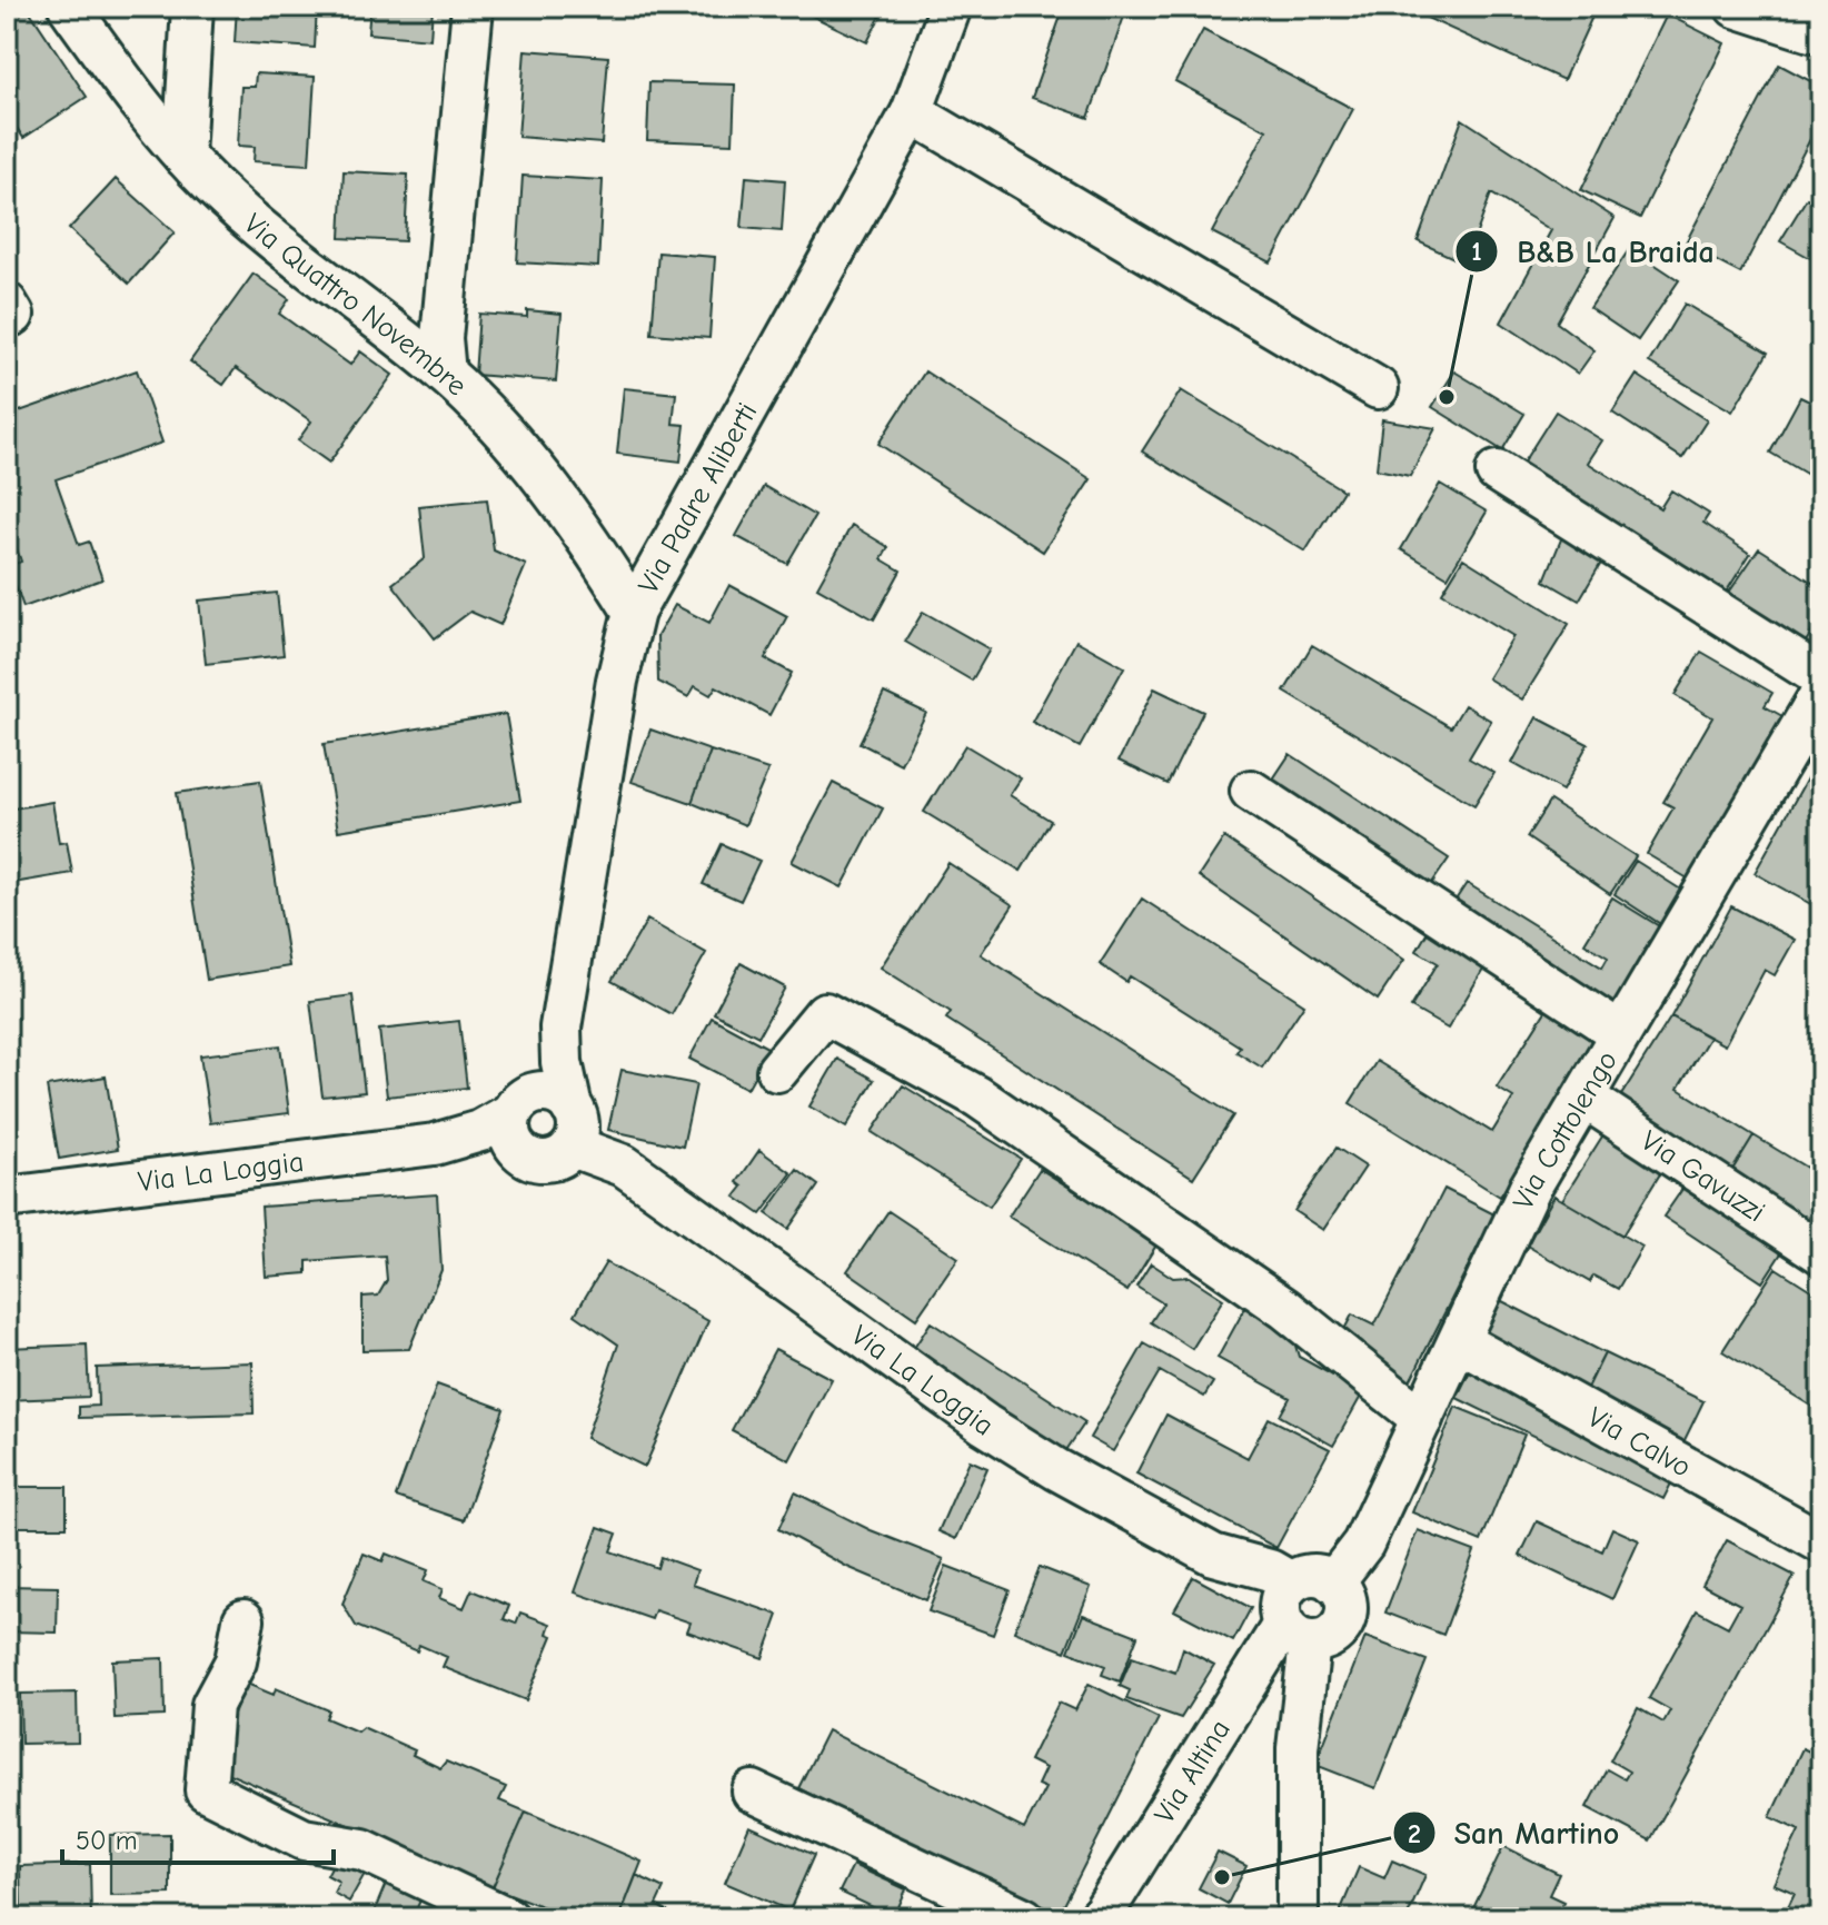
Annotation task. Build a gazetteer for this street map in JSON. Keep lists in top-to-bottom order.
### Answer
{
  "streets": {
    "street": [
      "Via Quattro Novembre",
      "Via Padre Aliberti",
      "Via Cottolengo",
      "Via La Loggia",
      "Via Gavuzzi",
      "Via Calvo",
      "Via Altina"
    ]
  },
  "crossings": [
    ["Via Quattro Novembre", "Via Padre Aliberti"],
    ["Via Padre Aliberti", "Via La Loggia"],
    ["Via Cottolengo", "Via La Loggia"],
    ["Via Cottolengo", "Via Gavuzzi"],
    ["Via Cottolengo", "Via Calvo"],
    ["Via Cottolengo", "Via Altina"],
    ["Via La Loggia", "Via Altina"]
  ],
  "places": ["B&B La Braida", "San Martino"],
  "scale_bar": "50 m"
}
